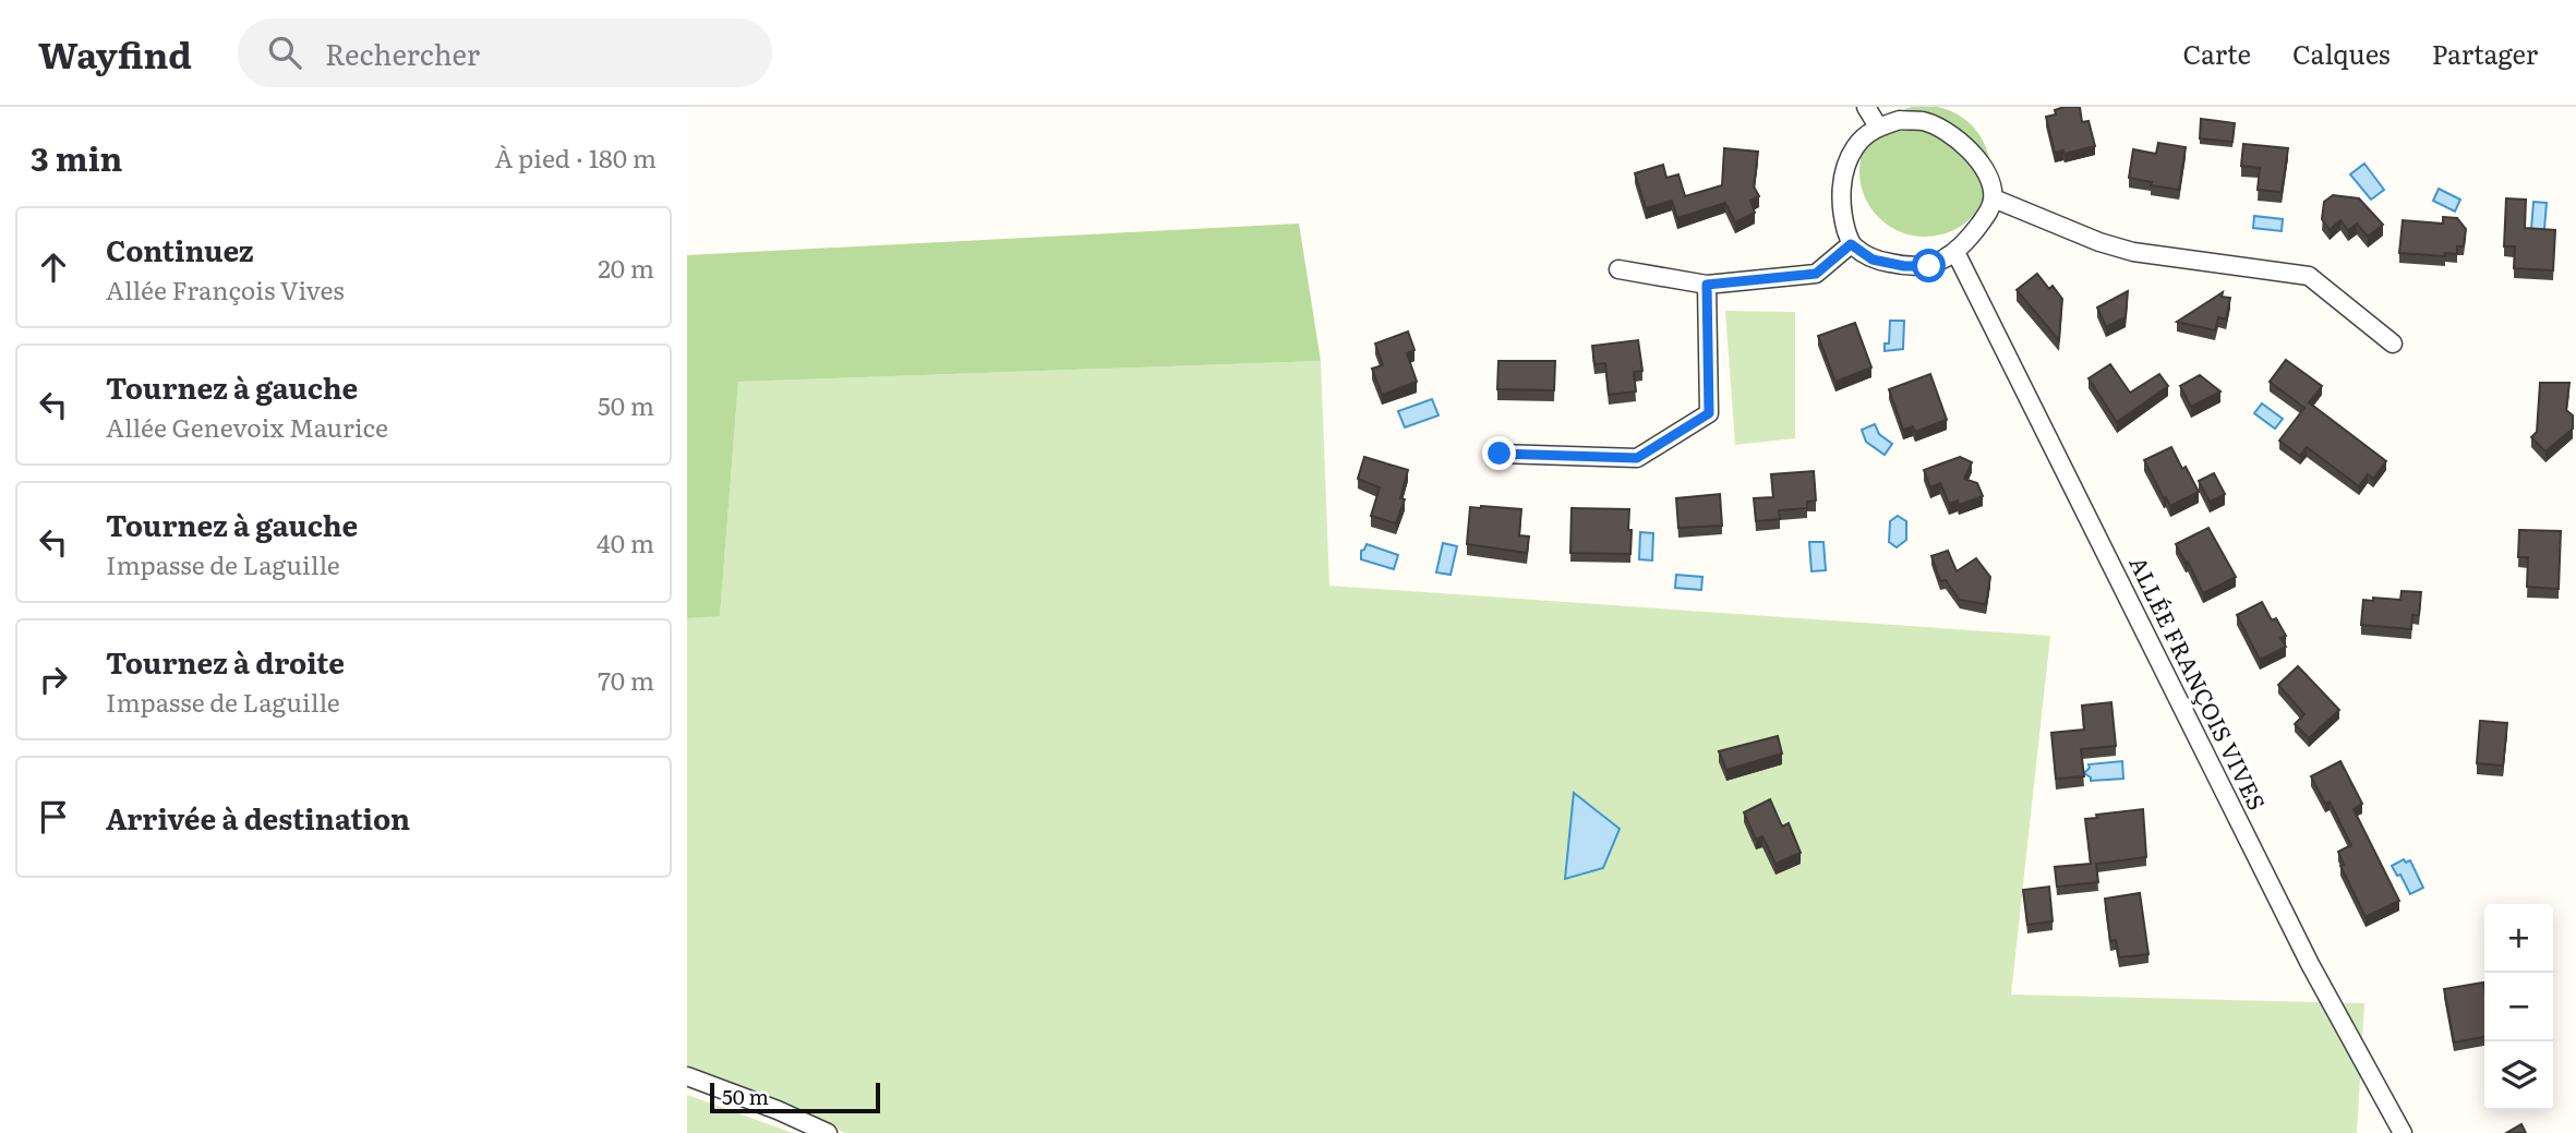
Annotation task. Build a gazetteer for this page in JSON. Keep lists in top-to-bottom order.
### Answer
{
  "streets": {
    "street": ["ALLÉE FRANÇOIS VIVES"]
  },
  "scale_bar": "50 m",
  "page": {
    "header": "Wayfind",
    "search": "Rechercher",
    "nav": ["Carte", "Calques", "Partager"],
    "heading": ["3 min", "À pied · 180 m"],
    "list": [
      ["Continuez", "Allée François Vives", "20 m"],
      ["Tournez à gauche", "Allée Genevoix Maurice", "50 m"],
      ["Tournez à gauche", "Impasse de Laguille", "40 m"],
      ["Tournez à droite", "Impasse de Laguille", "70 m"],
      "Arrivée à destination"
    ],
    "map_buttons": ["+", "−"],
    "scale": "50 m"
  }
}
